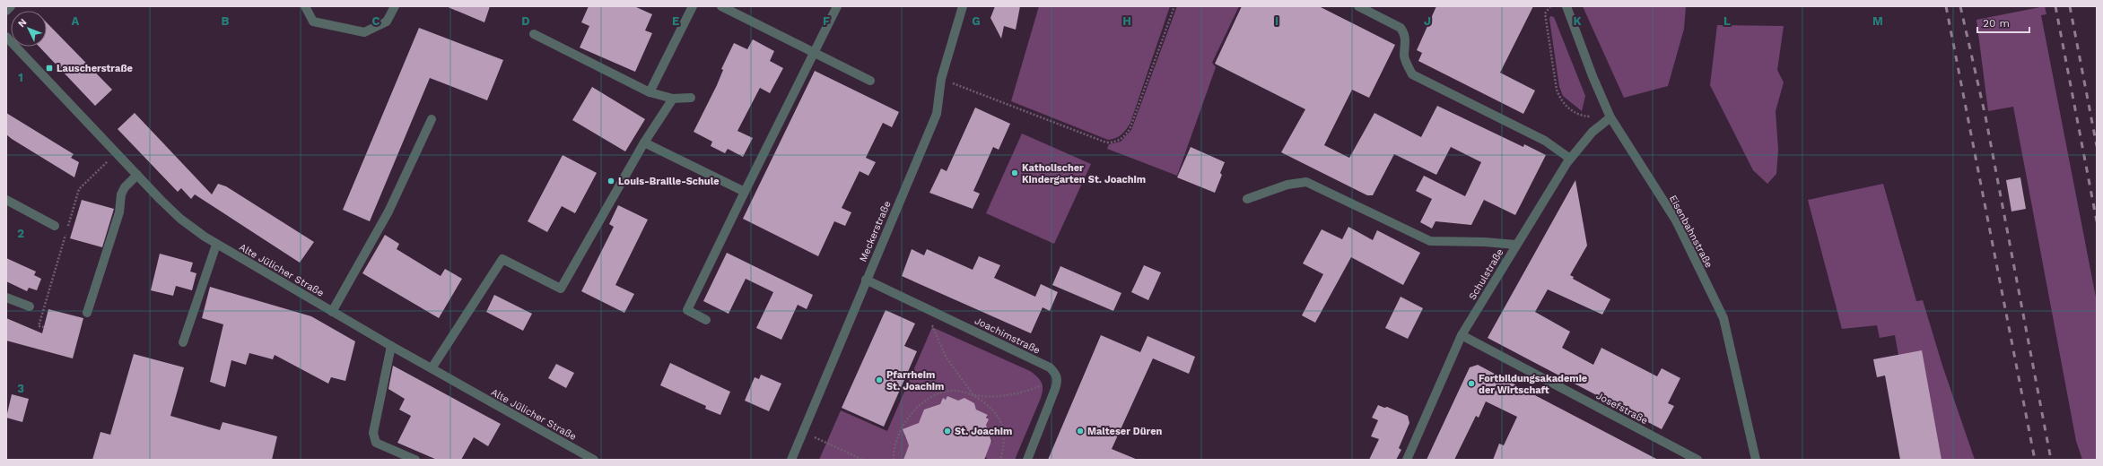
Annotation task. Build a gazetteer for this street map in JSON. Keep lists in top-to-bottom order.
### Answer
{
  "streets": {
    "street": [
      "Meckerstraße",
      "Eisenbahnstraße",
      "Alte Jülicher Straße",
      "Schulstraße",
      "Joachimstraße",
      "Josefstraße"
    ]
  },
  "crossings": [
    ["Meckerstraße", "Joachimstraße"],
    ["Eisenbahnstraße", "Schulstraße"],
    ["Schulstraße", "Josefstraße"]
  ],
  "places": {
    "transit": ["Lauscherstraße"],
    "other": [
      "Katholischer Kindergarten St. Joachim",
      "Louis-Braille-Schule",
      "Pfarrheim St. Joachim",
      "Fortbildungsakademie der Wirtschaft",
      "St. Joachim",
      "Malteser Düren"
    ]
  },
  "scale_bar": "20 m",
  "north": "top left",
  "grid": {
    "columns": [
      "A",
      "B",
      "C",
      "D",
      "E",
      "F",
      "G",
      "H",
      "I",
      "J",
      "K",
      "L",
      "M"
    ],
    "rows": ["1", "2", "3"]
  }
}
